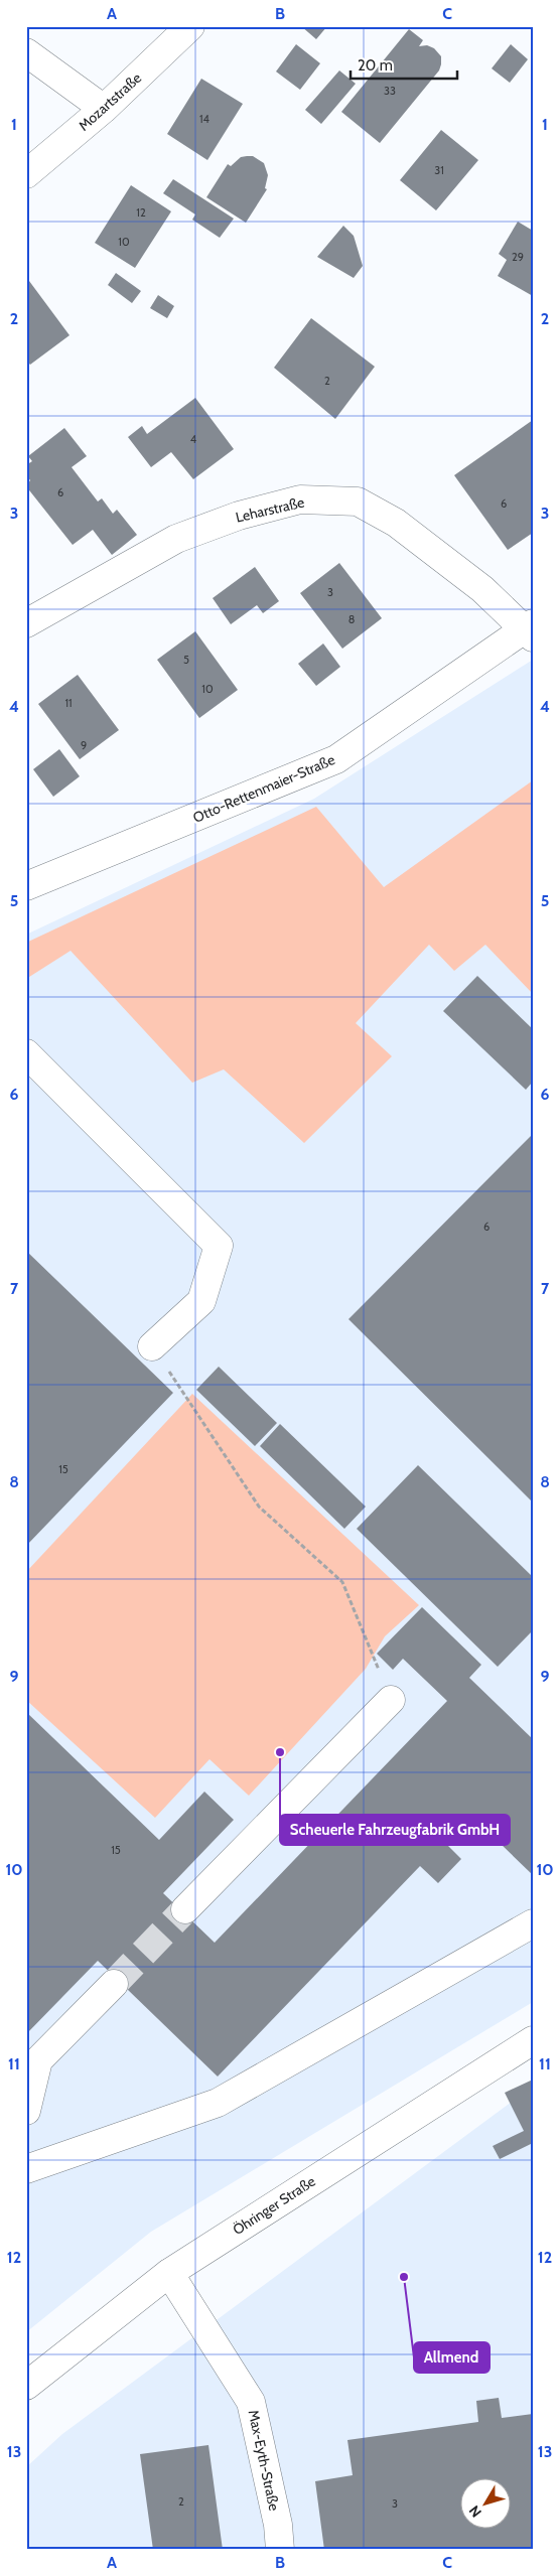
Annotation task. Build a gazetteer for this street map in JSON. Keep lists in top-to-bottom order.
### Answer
{
  "streets": {
    "street": [
      "Mozartstraße",
      "Leharstraße",
      "Otto-Rettenmaier-Straße",
      "Öhringer Straße",
      "Max-Eyth-Straße"
    ]
  },
  "crossings": [
    ["Leharstraße", "Otto-Rettenmaier-Straße"],
    ["Öhringer Straße", "Max-Eyth-Straße"]
  ],
  "places": ["Scheuerle Fahrzeugfabrik GmbH", "Allmend"],
  "house_numbers": [
    "33",
    "14",
    "31",
    "12",
    "10",
    "29",
    "2",
    "4",
    "6",
    "6",
    "3",
    "8",
    "5",
    "10",
    "11",
    "9",
    "6",
    "15",
    "15",
    "2",
    "3"
  ],
  "scale_bar": "20 m",
  "north": "bottom left",
  "grid": {
    "columns": ["A", "B", "C"],
    "rows": [
      "1",
      "2",
      "3",
      "4",
      "5",
      "6",
      "7",
      "8",
      "9",
      "10",
      "11",
      "12",
      "13"
    ]
  }
}
